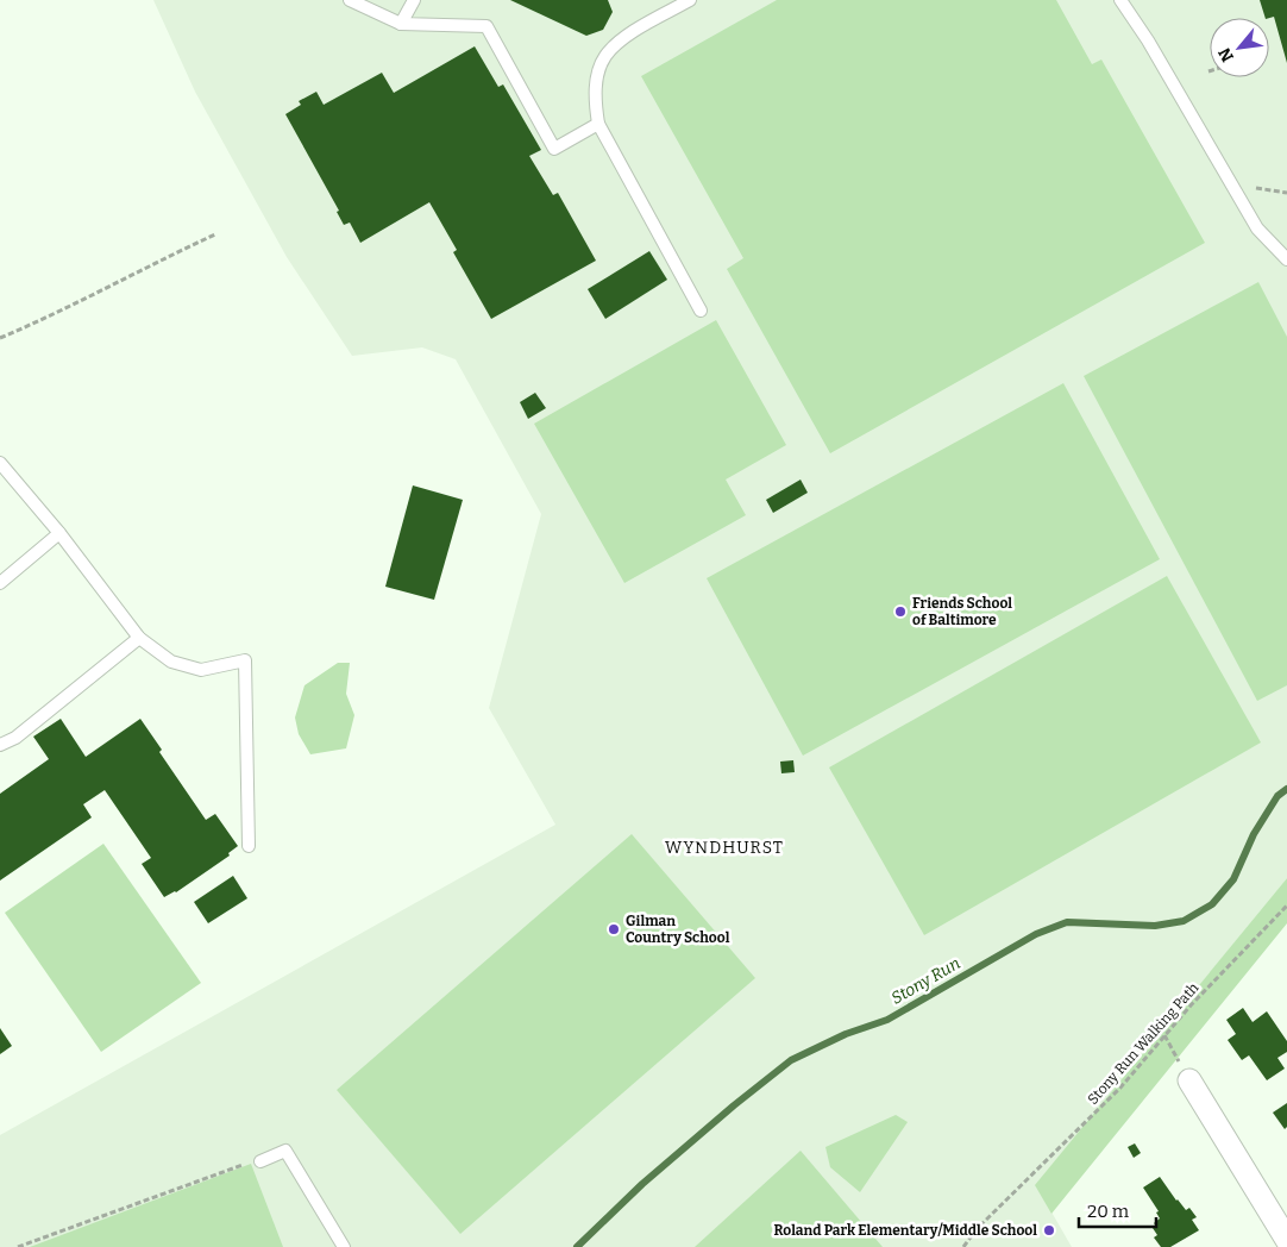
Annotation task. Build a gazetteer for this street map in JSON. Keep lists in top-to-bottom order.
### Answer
{
  "streets": {
    "path": ["Stony Run Walking Path"]
  },
  "districts": ["WYNDHURST"],
  "water": ["Stony Run"],
  "places": ["Friends School of Baltimore", "Gilman Country School", "Roland Park Elementary/Middle School"],
  "scale_bar": "20 m",
  "north": "bottom left"
}
